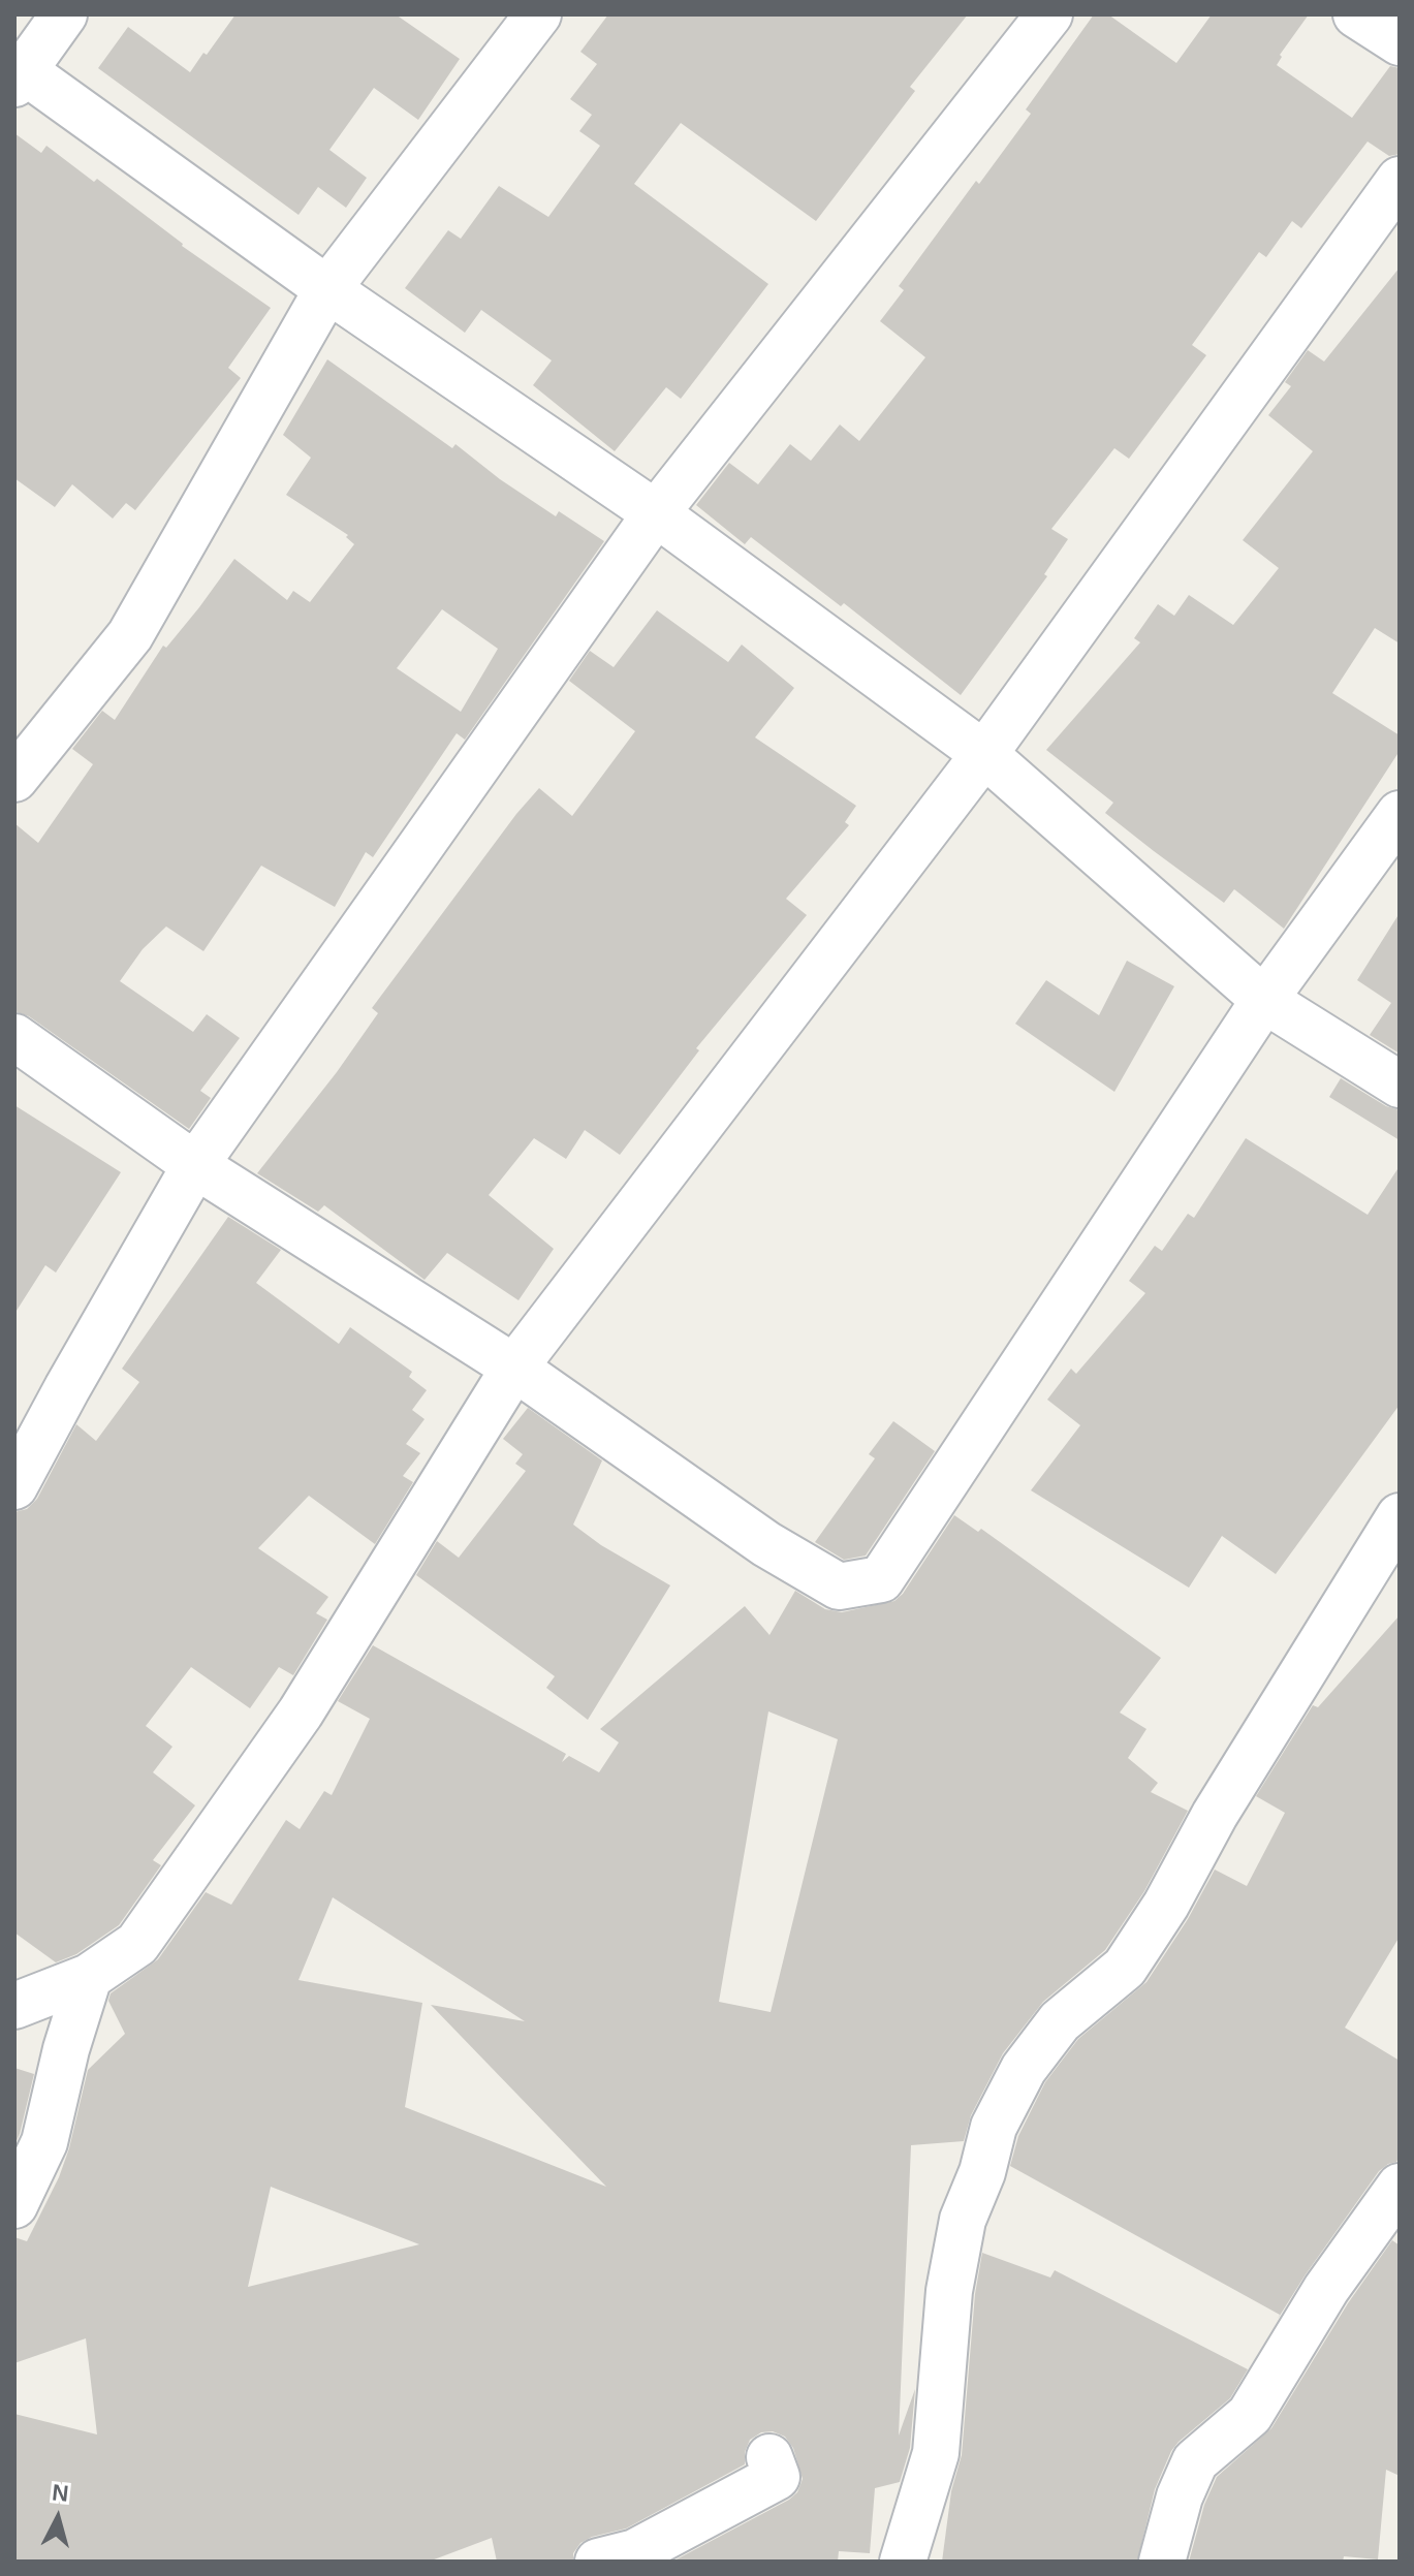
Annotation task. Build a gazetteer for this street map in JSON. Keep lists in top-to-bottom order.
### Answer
{
  "north": "top"
}
